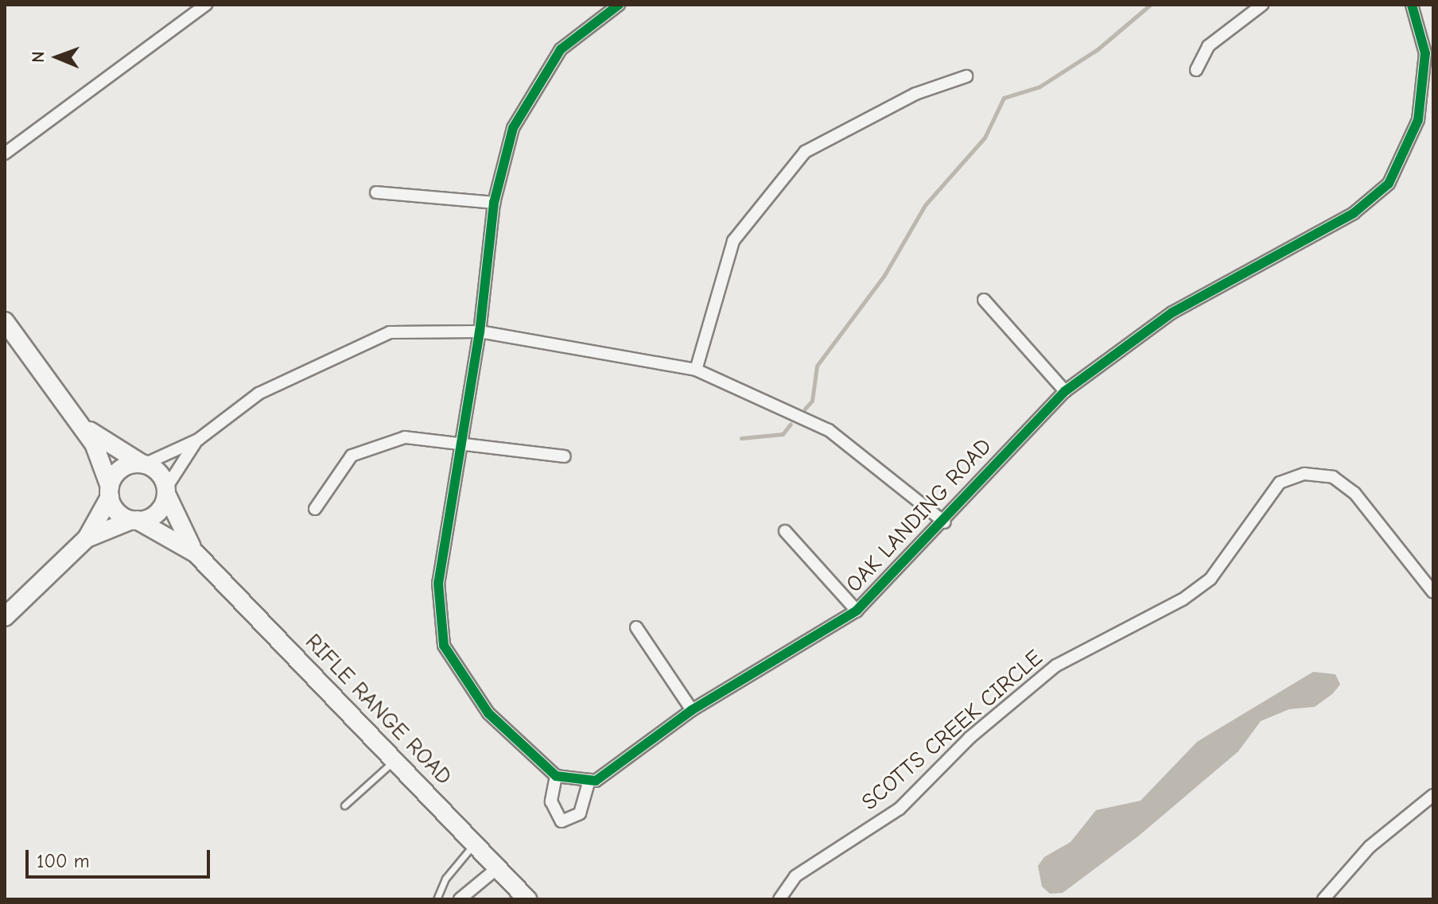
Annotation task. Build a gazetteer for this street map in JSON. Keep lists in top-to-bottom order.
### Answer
{
  "streets": {
    "main road": ["RIFLE RANGE ROAD"],
    "street": ["OAK LANDING ROAD", "SCOTTS CREEK CIRCLE"]
  },
  "scale_bar": "100 m",
  "north": "left"
}
